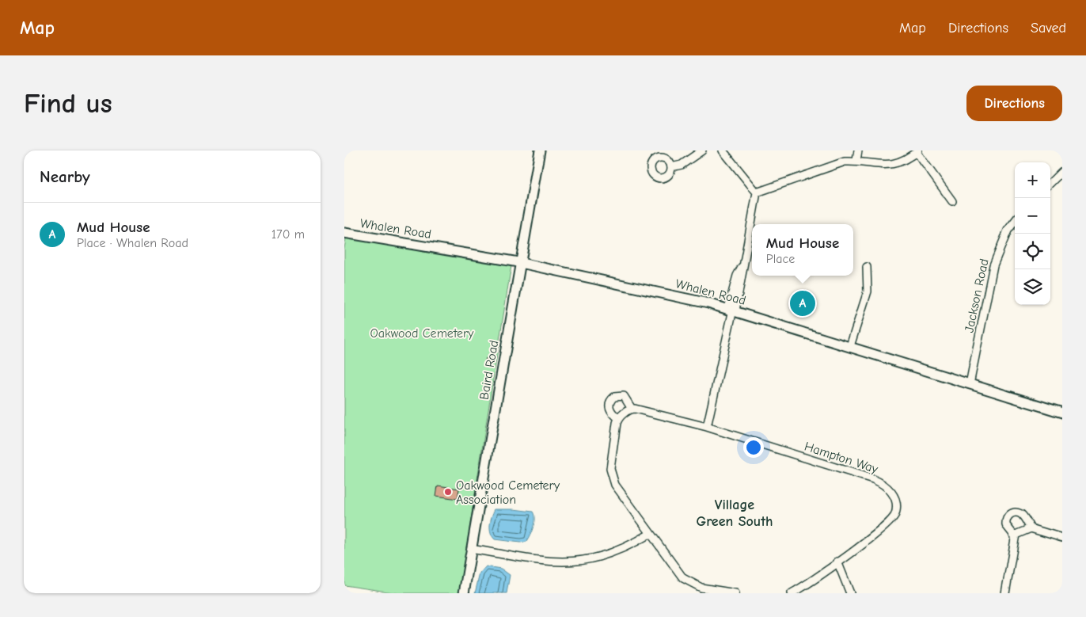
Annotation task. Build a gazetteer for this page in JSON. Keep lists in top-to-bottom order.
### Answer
{
  "streets": {
    "street": [
      "Whalen Road",
      "Jackson Road",
      "Baird Road",
      "Hampton Way"
    ]
  },
  "crossings": [
    ["Whalen Road", "Jackson Road"],
    ["Whalen Road", "Baird Road"]
  ],
  "districts": ["Village Green South"],
  "parks": ["Oakwood Cemetery"],
  "places": ["Oakwood Cemetery Association"],
  "page": {
    "header": "Map",
    "nav": ["Map", "Directions", "Saved"],
    "buttons": "Directions",
    "title": "Find us",
    "heading": "Nearby",
    "map_buttons": ["+", "−"],
    "list": [
      {
        "mark": "A",
        "name": "Mud House",
        "note": "Place · Whalen Road",
        "value": "170 m"
      }
    ],
    "popup": ["Mud House", "Place"],
    "pins": "A"
  }
}
